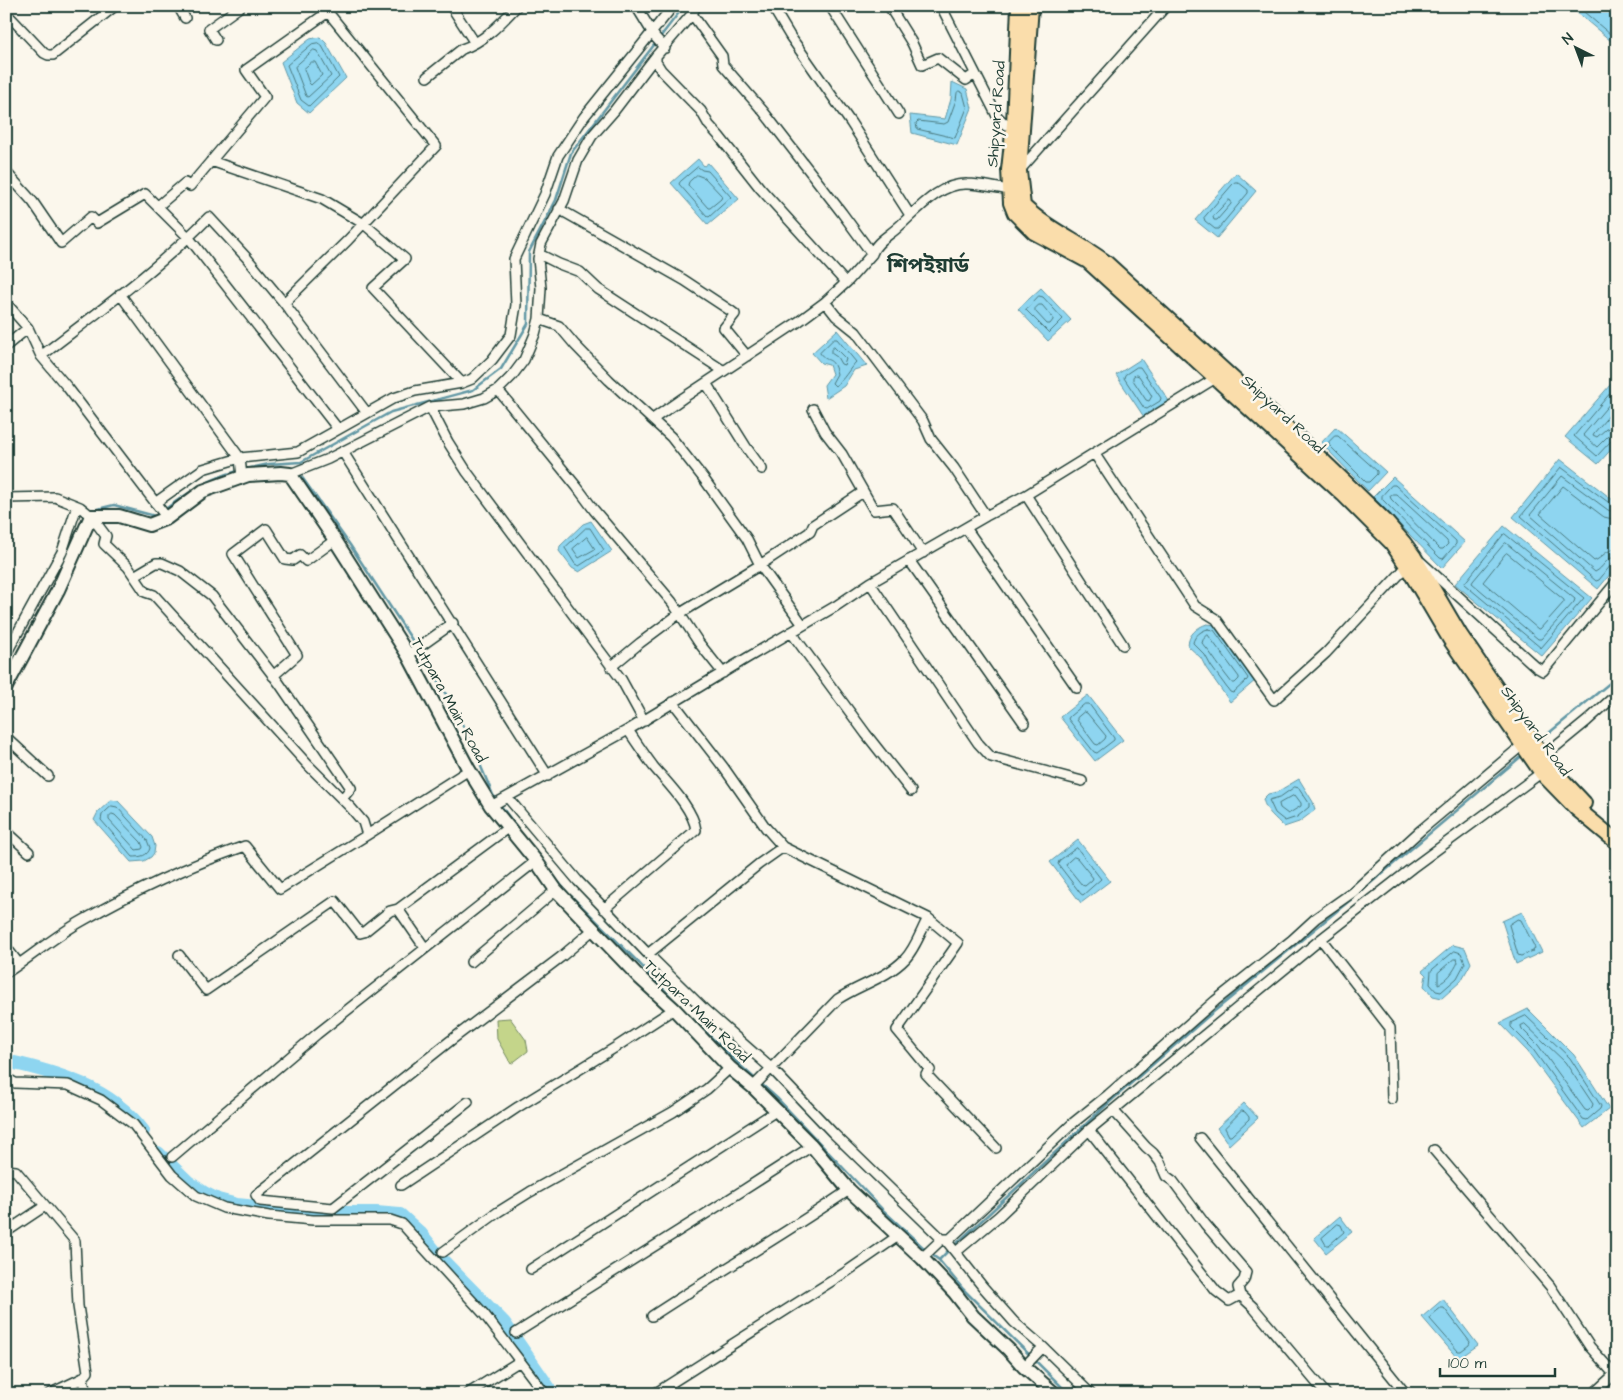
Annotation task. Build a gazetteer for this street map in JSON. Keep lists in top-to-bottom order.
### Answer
{
  "streets": {
    "main road": ["Shipyard Road"],
    "street": ["Tutpara Main Road"]
  },
  "districts": ["শিপইয়ার্ড"],
  "scale_bar": "100 m",
  "north": "top left"
}
